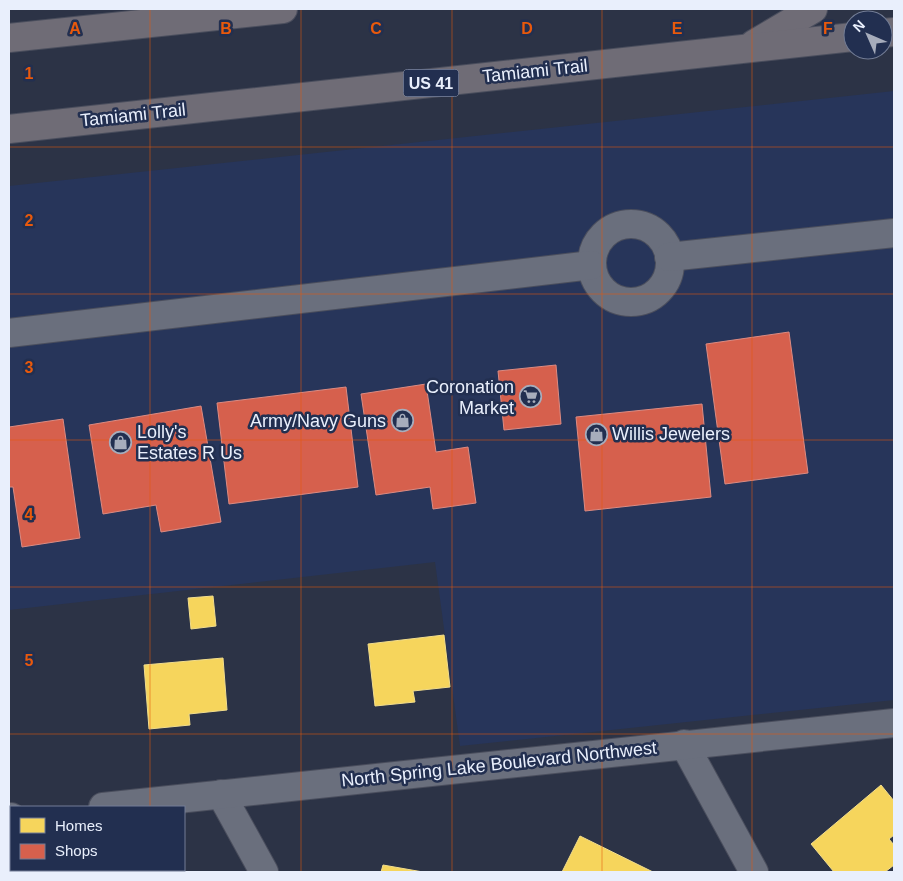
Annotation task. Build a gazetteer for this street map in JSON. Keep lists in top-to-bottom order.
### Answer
{
  "streets": {
    "main road": ["Tamiami Trail", "US 41"],
    "street": ["North Spring Lake Boulevard Northwest"]
  },
  "places": {
    "supermarket": ["Coronation Market"],
    "shop": ["Army/Navy Guns", "Willis Jewelers", "Lolly's Estates R Us"]
  },
  "legend": ["Homes", "Shops"],
  "north": "top left",
  "grid": {
    "columns": [
      "A",
      "B",
      "C",
      "D",
      "E",
      "F"
    ],
    "rows": [
      "1",
      "2",
      "3",
      "4",
      "5"
    ]
  }
}
